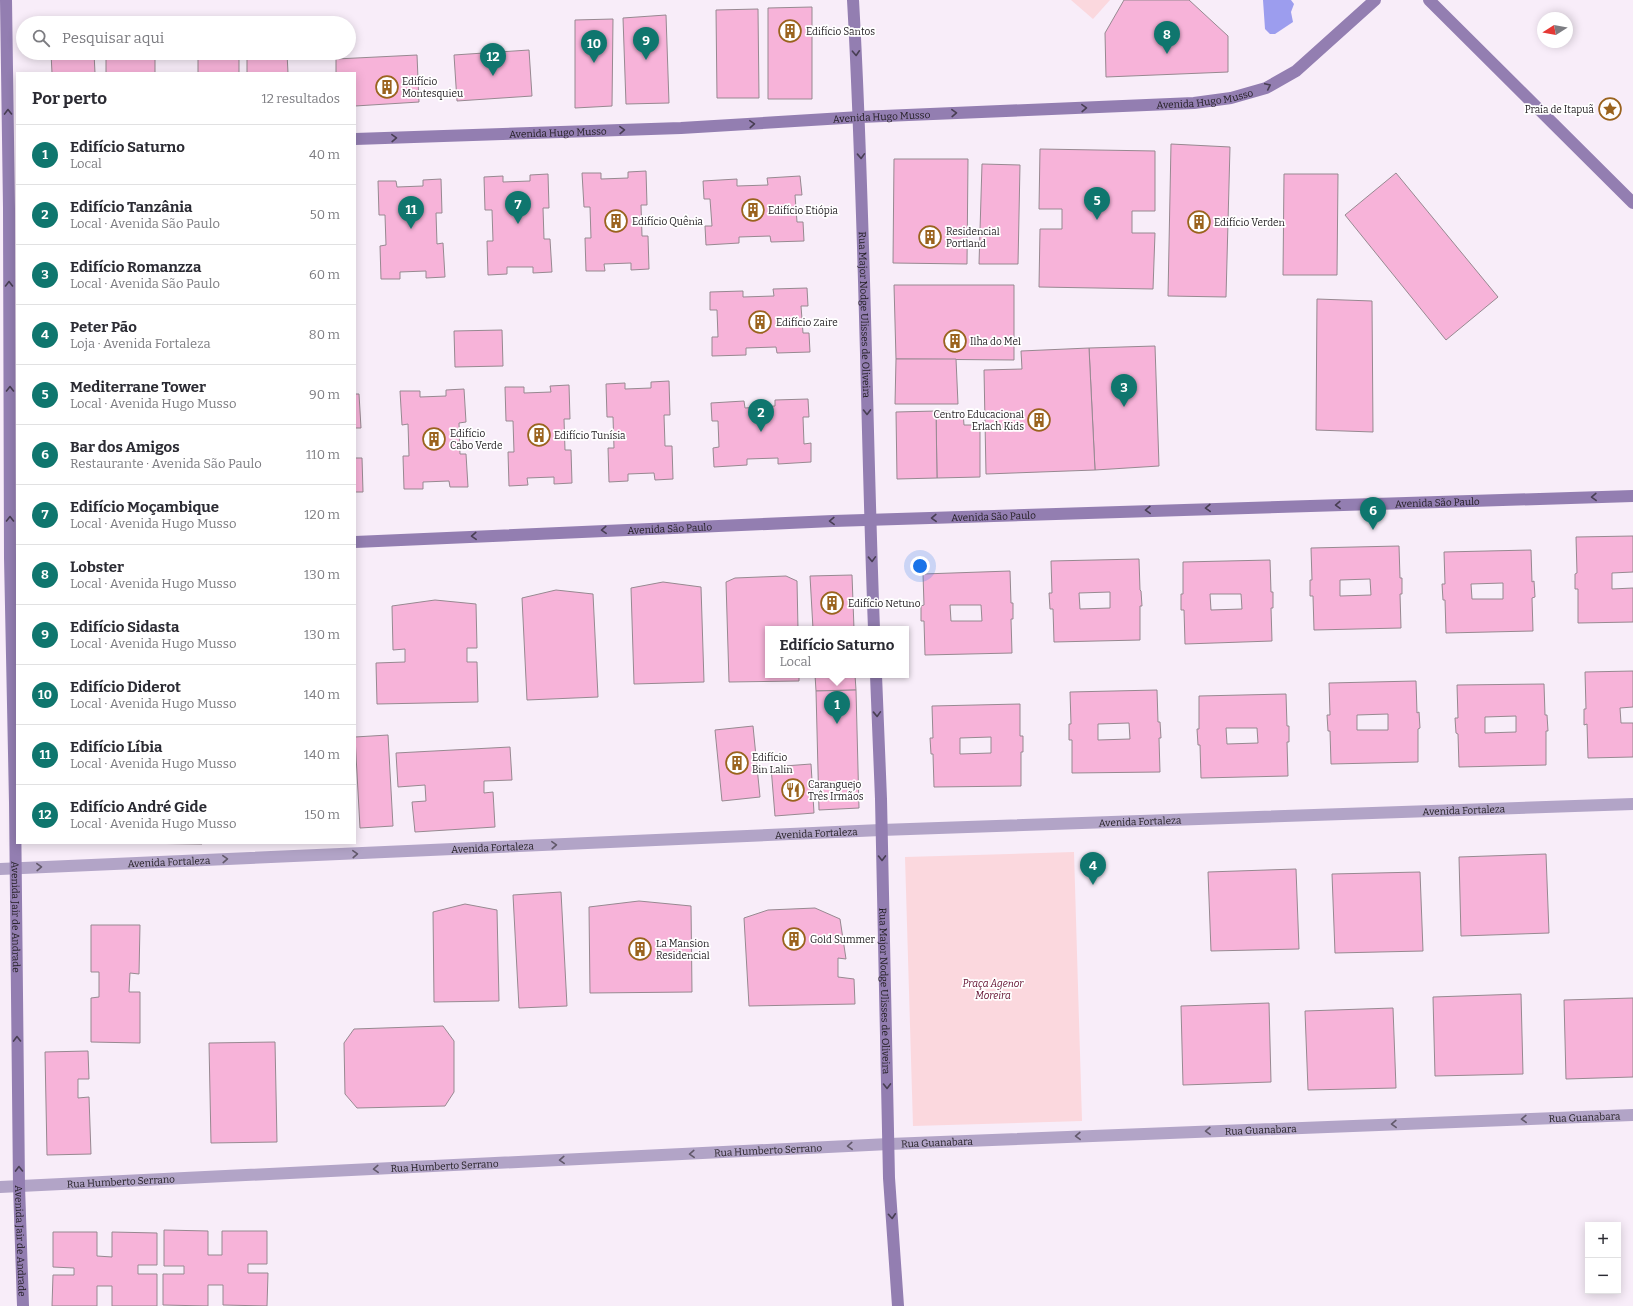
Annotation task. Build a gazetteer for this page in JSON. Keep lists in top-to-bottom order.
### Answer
{
  "streets": {
    "main road": [
      "Avenida Hugo Musso",
      "Rua Major Nodge Ulisses de Oliveira",
      "Avenida São Paulo",
      "Avenida Jair de Andrade"
    ],
    "street": ["Avenida Fortaleza", "Rua Guanabara", "Rua Humberto Serrano"]
  },
  "crossings": [
    ["Avenida Hugo Musso", "Rua Major Nodge Ulisses de Oliveira"],
    ["Rua Major Nodge Ulisses de Oliveira", "Avenida São Paulo"],
    ["Rua Major Nodge Ulisses de Oliveira", "Avenida Fortaleza"],
    ["Rua Major Nodge Ulisses de Oliveira", "Rua Guanabara"],
    ["Rua Major Nodge Ulisses de Oliveira", "Rua Humberto Serrano"],
    ["Avenida Fortaleza", "Avenida Jair de Andrade"],
    ["Avenida Jair de Andrade", "Rua Humberto Serrano"],
    ["Rua Guanabara", "Rua Humberto Serrano"]
  ],
  "one_way": [
    "Avenida Hugo Musso",
    "Rua Major Nodge Ulisses de Oliveira",
    "Avenida São Paulo",
    "Avenida Fortaleza",
    "Avenida Jair de Andrade",
    "Rua Guanabara",
    "Rua Humberto Serrano"
  ],
  "parks": ["Praça Agenor Moreira"],
  "places": {
    "building": [
      "Edifício Santos",
      "Edifício Montesquieu",
      "Edifício Etiópia",
      "Edifício Quênia",
      "Edifício Verden",
      "Residencial Portland",
      "Edifício Zaire",
      "Ilha do Mel",
      "Centro Educacional Erlach Kids",
      "Edifício Tunísia",
      "Edifício Cabo Verde",
      "Edifício Netuno",
      "Edifício Bin Lalin",
      "Gold Summer",
      "La Mansion Residencial"
    ],
    "place": ["Praia de Itapuã"],
    "restaurant": ["Caranguejo Três Irmãos"]
  },
  "north": "left",
  "page": {
    "search": "Pesquisar aqui",
    "pins": [
      "8",
      "9",
      "10",
      "12",
      "5",
      "7",
      "11",
      "3",
      "2",
      "6",
      "1",
      "4"
    ],
    "heading": ["Por perto", "12 resultados"],
    "list": [
      {
        "mark": "1",
        "name": "Edifício Saturno",
        "note": "Local",
        "value": "40 m"
      },
      {
        "mark": "2",
        "name": "Edifício Tanzânia",
        "note": "Local · Avenida São Paulo",
        "value": "50 m"
      },
      {
        "mark": "3",
        "name": "Edifício Romanzza",
        "note": "Local · Avenida São Paulo",
        "value": "60 m"
      },
      {
        "mark": "4",
        "name": "Peter Pão",
        "note": "Loja · Avenida Fortaleza",
        "value": "80 m"
      },
      {
        "mark": "5",
        "name": "Mediterrane Tower",
        "note": "Local · Avenida Hugo Musso",
        "value": "90 m"
      },
      {
        "mark": "6",
        "name": "Bar dos Amigos",
        "note": "Restaurante · Avenida São Paulo",
        "value": "110 m"
      },
      {
        "mark": "7",
        "name": "Edifício Moçambique",
        "note": "Local · Avenida Hugo Musso",
        "value": "120 m"
      },
      {
        "mark": "8",
        "name": "Lobster",
        "note": "Local · Avenida Hugo Musso",
        "value": "130 m"
      },
      {
        "mark": "9",
        "name": "Edifício Sidasta",
        "note": "Local · Avenida Hugo Musso",
        "value": "130 m"
      },
      {
        "mark": "10",
        "name": "Edifício Diderot",
        "note": "Local · Avenida Hugo Musso",
        "value": "140 m"
      },
      {
        "mark": "11",
        "name": "Edifício Líbia",
        "note": "Local · Avenida Hugo Musso",
        "value": "140 m"
      },
      {
        "mark": "12",
        "name": "Edifício André Gide",
        "note": "Local · Avenida Hugo Musso",
        "value": "150 m"
      }
    ],
    "popup": ["Edifício Saturno", "Local"],
    "map_buttons": ["+", "−"]
  }
}
